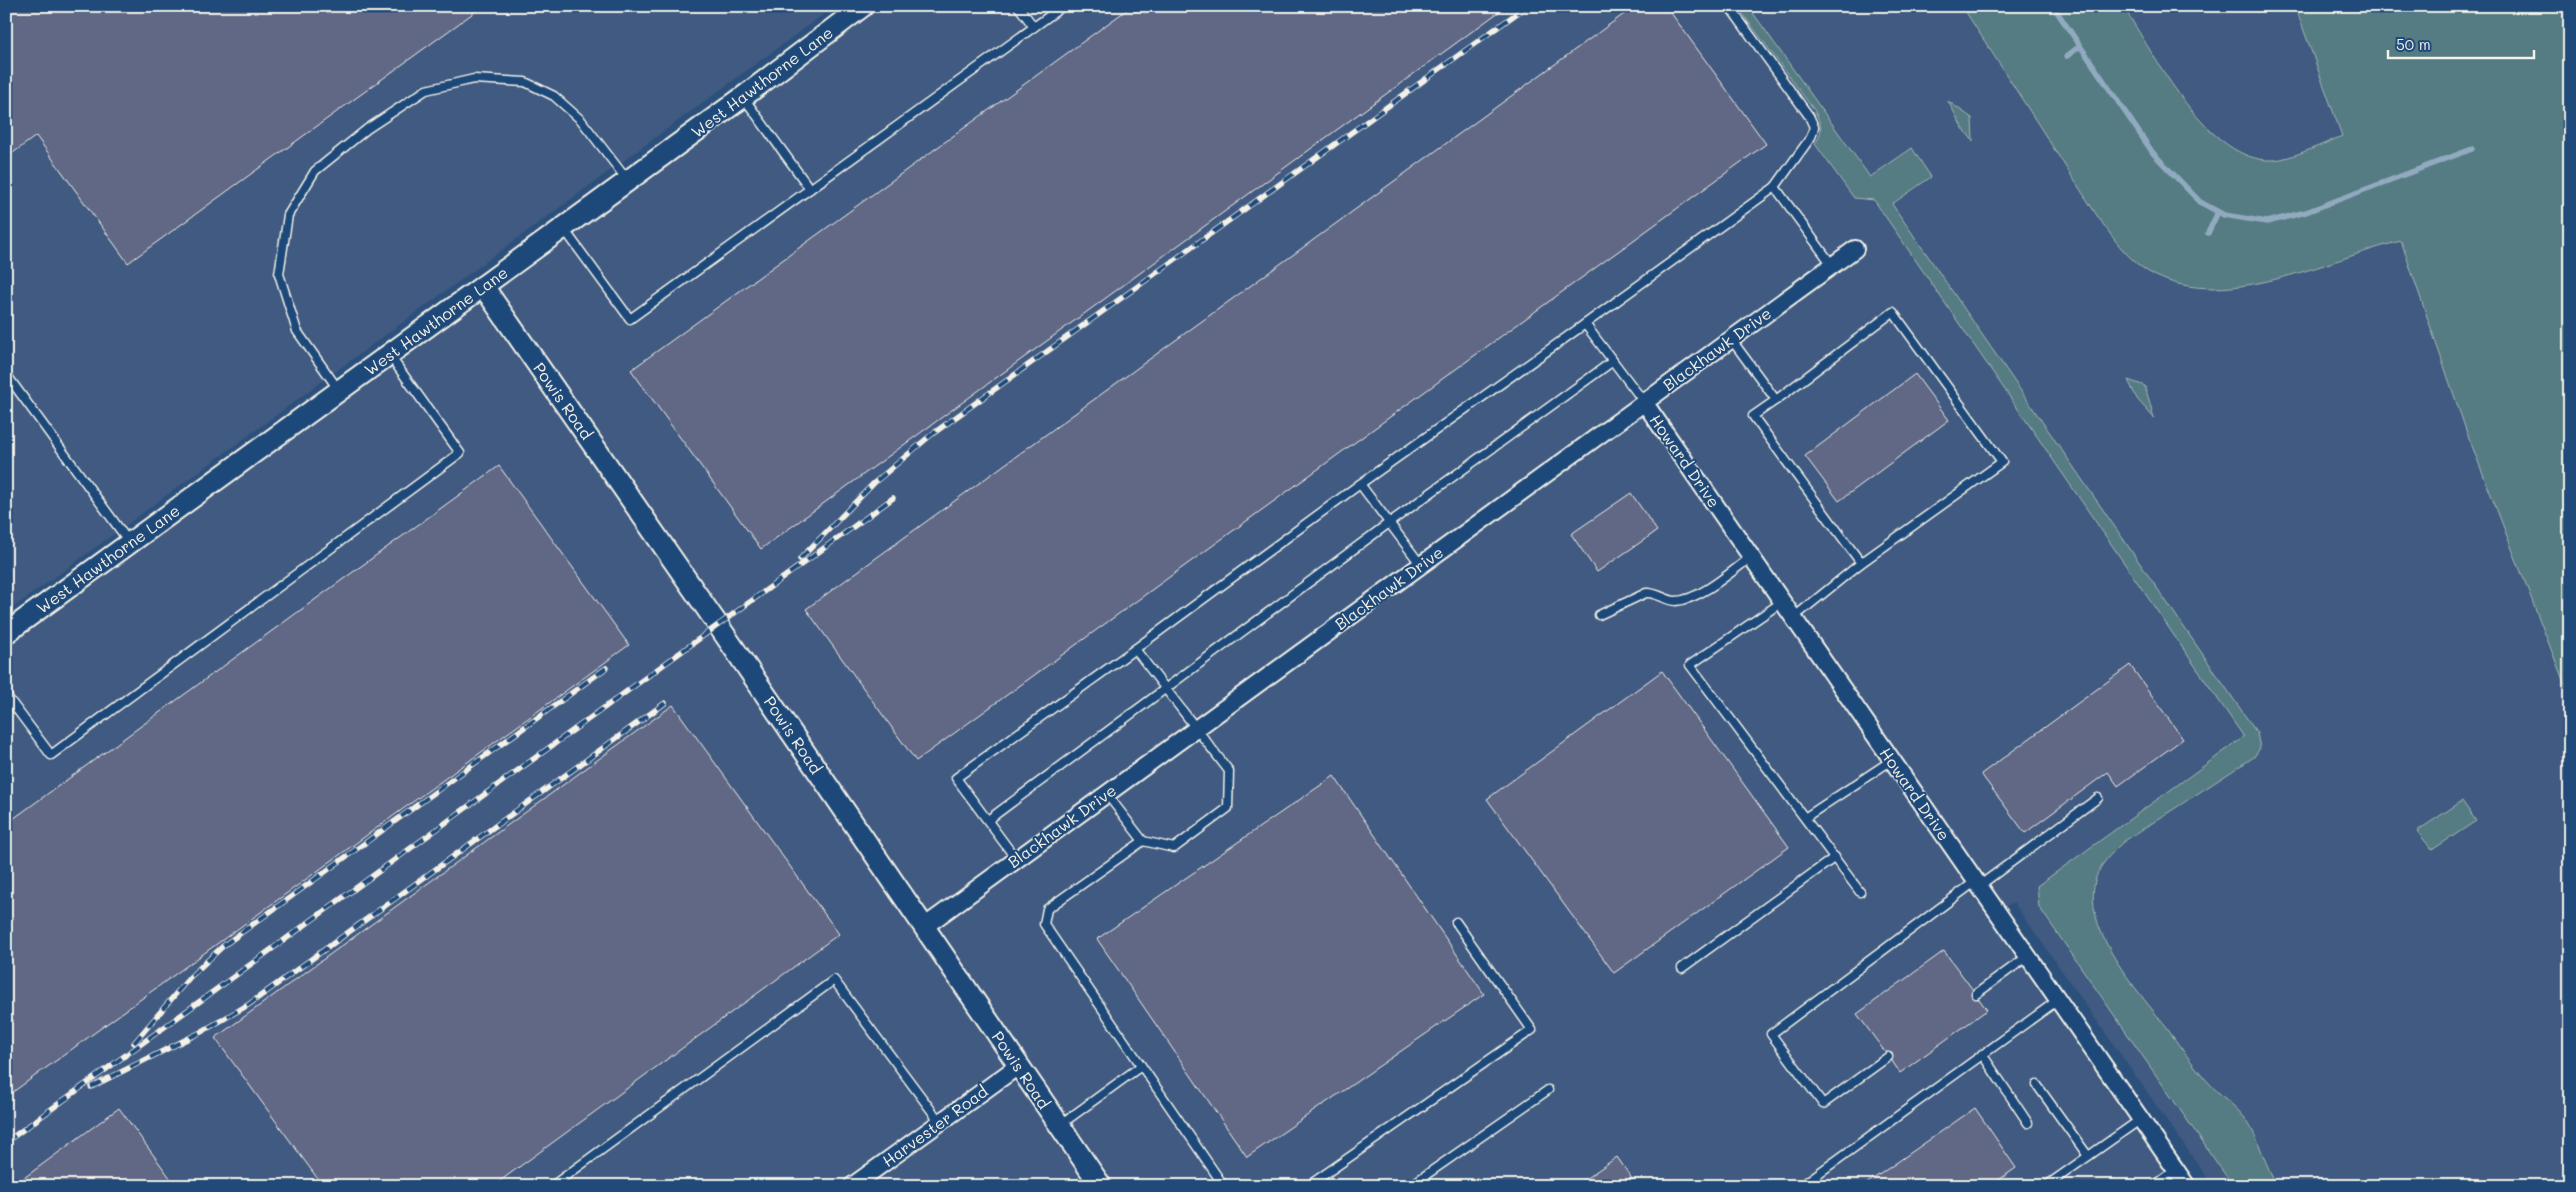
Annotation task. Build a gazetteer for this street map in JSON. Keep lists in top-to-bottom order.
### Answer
{
  "streets": {
    "street": [
      "West Hawthorne Lane",
      "Blackhawk Drive",
      "Powis Road",
      "Howard Drive",
      "Harvester Road"
    ]
  },
  "crossings": [
    ["West Hawthorne Lane", "Powis Road"],
    ["Blackhawk Drive", "Powis Road"],
    ["Blackhawk Drive", "Howard Drive"],
    ["Powis Road", "Harvester Road"]
  ],
  "scale_bar": "50 m"
}
